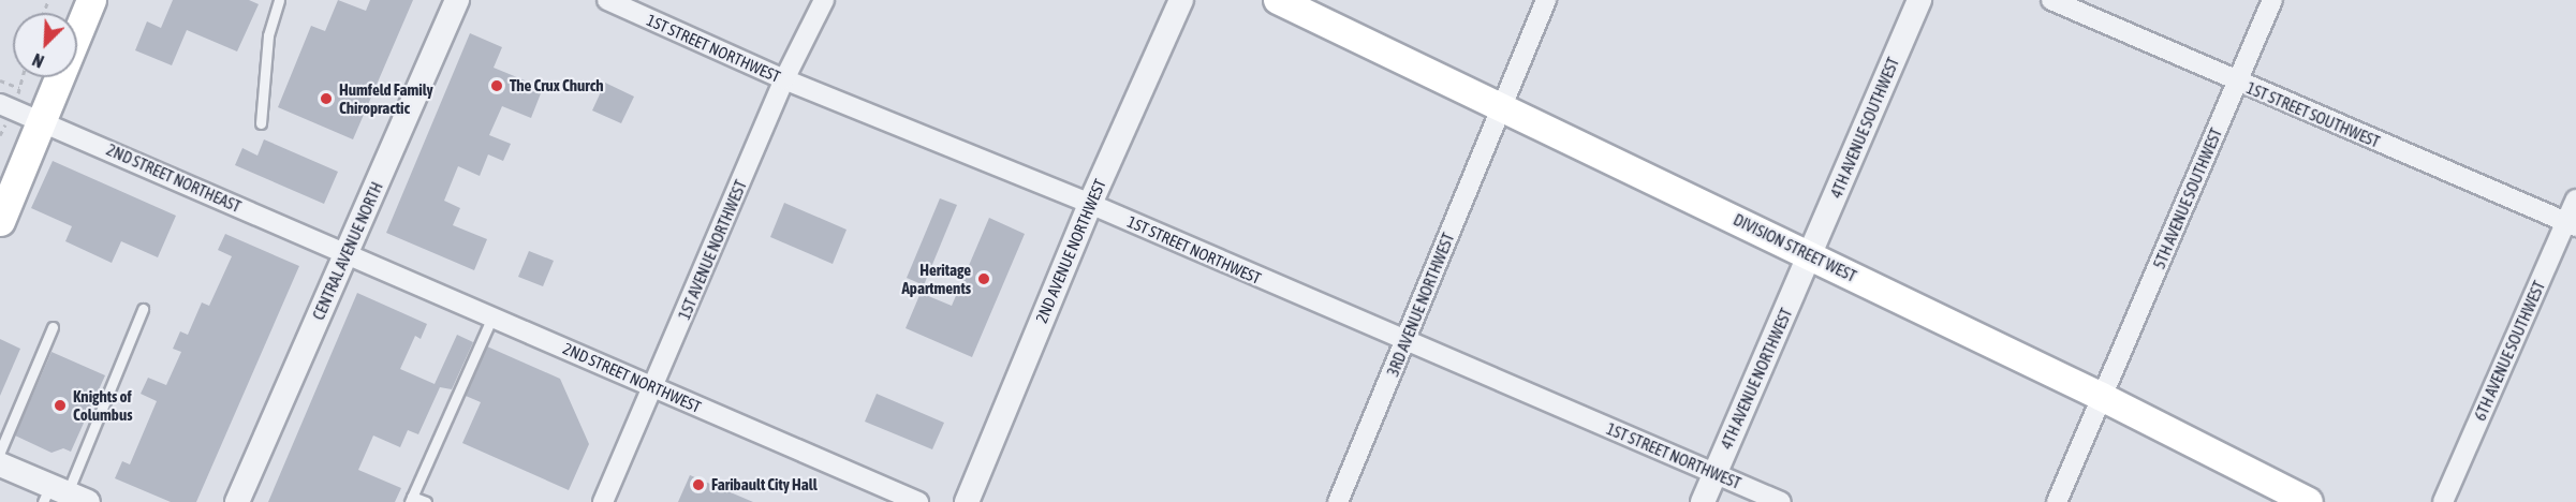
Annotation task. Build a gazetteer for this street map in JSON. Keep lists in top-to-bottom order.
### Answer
{
  "streets": {
    "main road": ["DIVISION STREET WEST"],
    "street": [
      "1ST STREET NORTHWEST",
      "1ST STREET SOUTHWEST",
      "4TH AVENUE SOUTHWEST",
      "2ND STREET NORTHEAST",
      "5TH AVENUE SOUTHWEST",
      "1ST AVENUE NORTHWEST",
      "CENTRAL AVENUE NORTH",
      "2ND AVENUE NORTHWEST",
      "3RD AVENUE NORTHWEST",
      "6TH AVENUE SOUTHWEST",
      "2ND STREET NORTHWEST",
      "4TH AVENUE NORTHWEST"
    ]
  },
  "crossings": [
    ["1ST STREET NORTHWEST", "1ST AVENUE NORTHWEST"],
    ["1ST STREET NORTHWEST", "2ND AVENUE NORTHWEST"],
    ["1ST STREET NORTHWEST", "3RD AVENUE NORTHWEST"],
    ["1ST STREET NORTHWEST", "4TH AVENUE NORTHWEST"],
    ["1ST STREET SOUTHWEST", "5TH AVENUE SOUTHWEST"],
    ["1ST STREET SOUTHWEST", "6TH AVENUE SOUTHWEST"],
    ["4TH AVENUE SOUTHWEST", "DIVISION STREET WEST"],
    ["4TH AVENUE SOUTHWEST", "4TH AVENUE NORTHWEST"],
    ["2ND STREET NORTHEAST", "CENTRAL AVENUE NORTH"],
    ["2ND STREET NORTHEAST", "2ND STREET NORTHWEST"],
    ["5TH AVENUE SOUTHWEST", "DIVISION STREET WEST"],
    ["DIVISION STREET WEST", "3RD AVENUE NORTHWEST"],
    ["DIVISION STREET WEST", "4TH AVENUE NORTHWEST"],
    ["1ST AVENUE NORTHWEST", "2ND STREET NORTHWEST"],
    ["CENTRAL AVENUE NORTH", "2ND STREET NORTHWEST"]
  ],
  "places": [
    "The Crux Church",
    "Humfeld Family Chiropractic",
    "Heritage Apartments",
    "Knights of Columbus",
    "Faribault City Hall"
  ],
  "north": "bottom left"
}
